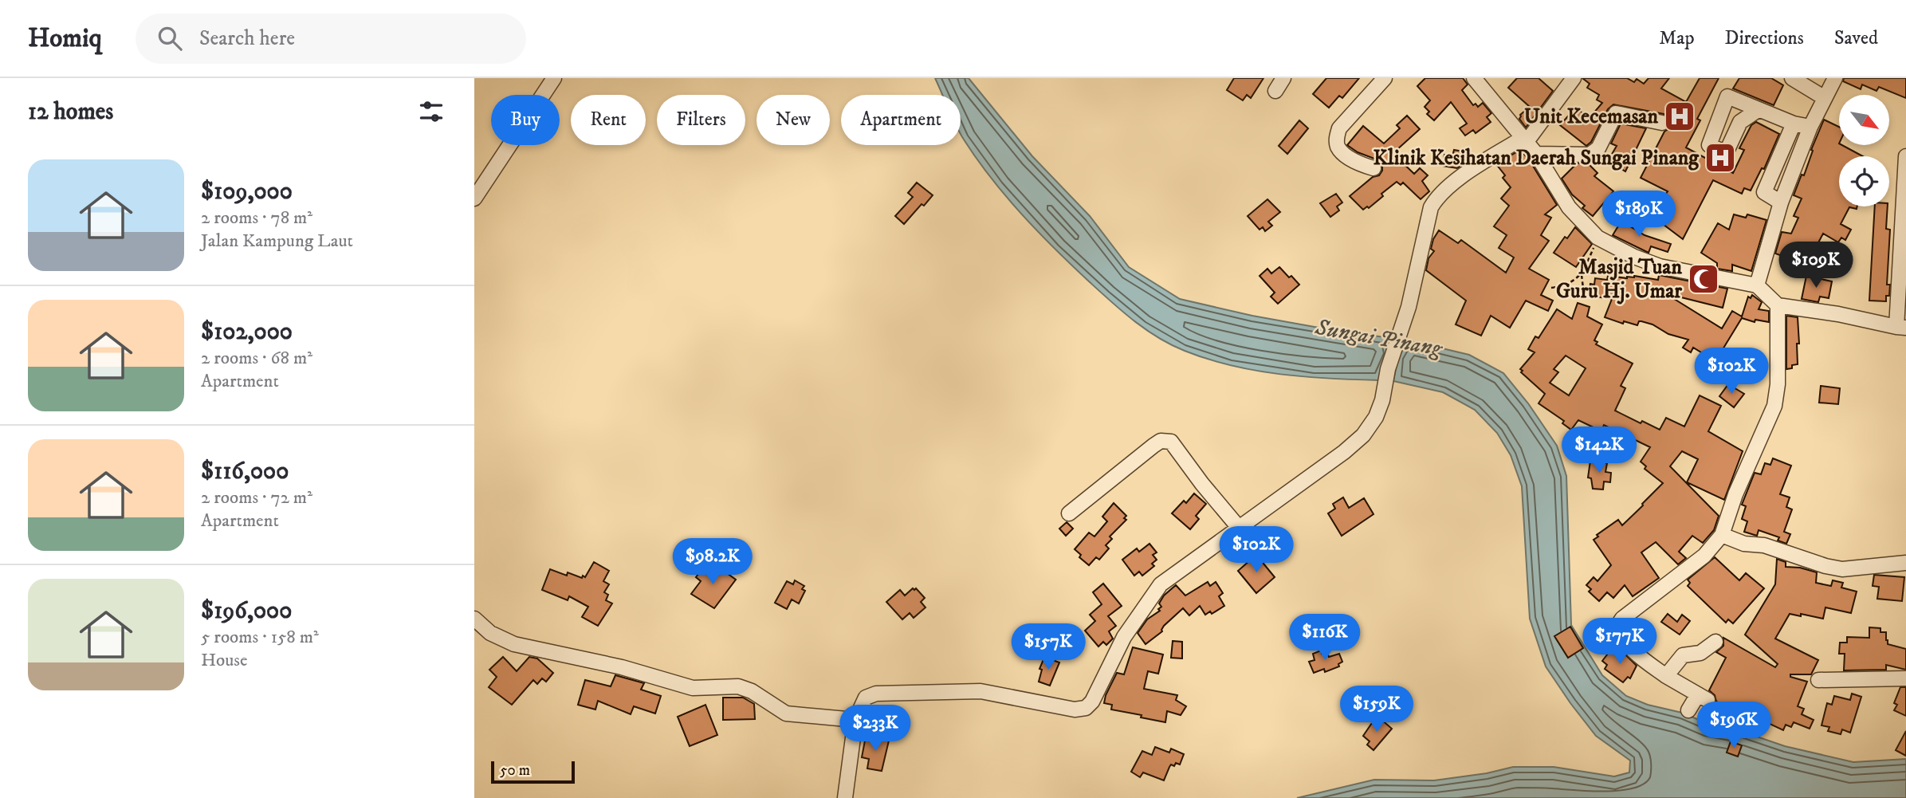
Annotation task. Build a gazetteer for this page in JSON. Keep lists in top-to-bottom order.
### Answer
{
  "water": ["Sungai Pinang"],
  "places": {
    "hospital": ["Unit Kecemasan", "Klinik Kesihatan Daerah Sungai Pinang"],
    "mosque": ["Masjid Tuan Guru Hj. Umar"]
  },
  "scale_bar": "50 m",
  "north": "bottom right",
  "page": {
    "header": "Homiq",
    "search": "Search here",
    "nav": ["Map", "Directions", "Saved"],
    "heading": "12 homes",
    "chip": [
      "Buy",
      "Rent",
      "Filters",
      "New",
      "Apartment"
    ],
    "list": [
      {
        "name": "$109,000",
        "note": "2 rooms · 78 m² · Jalan Kampung Laut"
      },
      {
        "name": "$102,000",
        "note": "2 rooms · 68 m² · Apartment"
      },
      {
        "name": "$116,000",
        "note": "2 rooms · 72 m² · Apartment"
      },
      {
        "name": "$196,000",
        "note": "5 rooms · 158 m² · House"
      }
    ],
    "price": [
      "$189K",
      "$109K",
      "$102K",
      "$142K",
      "$102K",
      "$98.2K",
      "$116K",
      "$177K",
      "$157K",
      "$159K",
      "$196K",
      "$233K"
    ],
    "scale": "50 m"
  }
}
